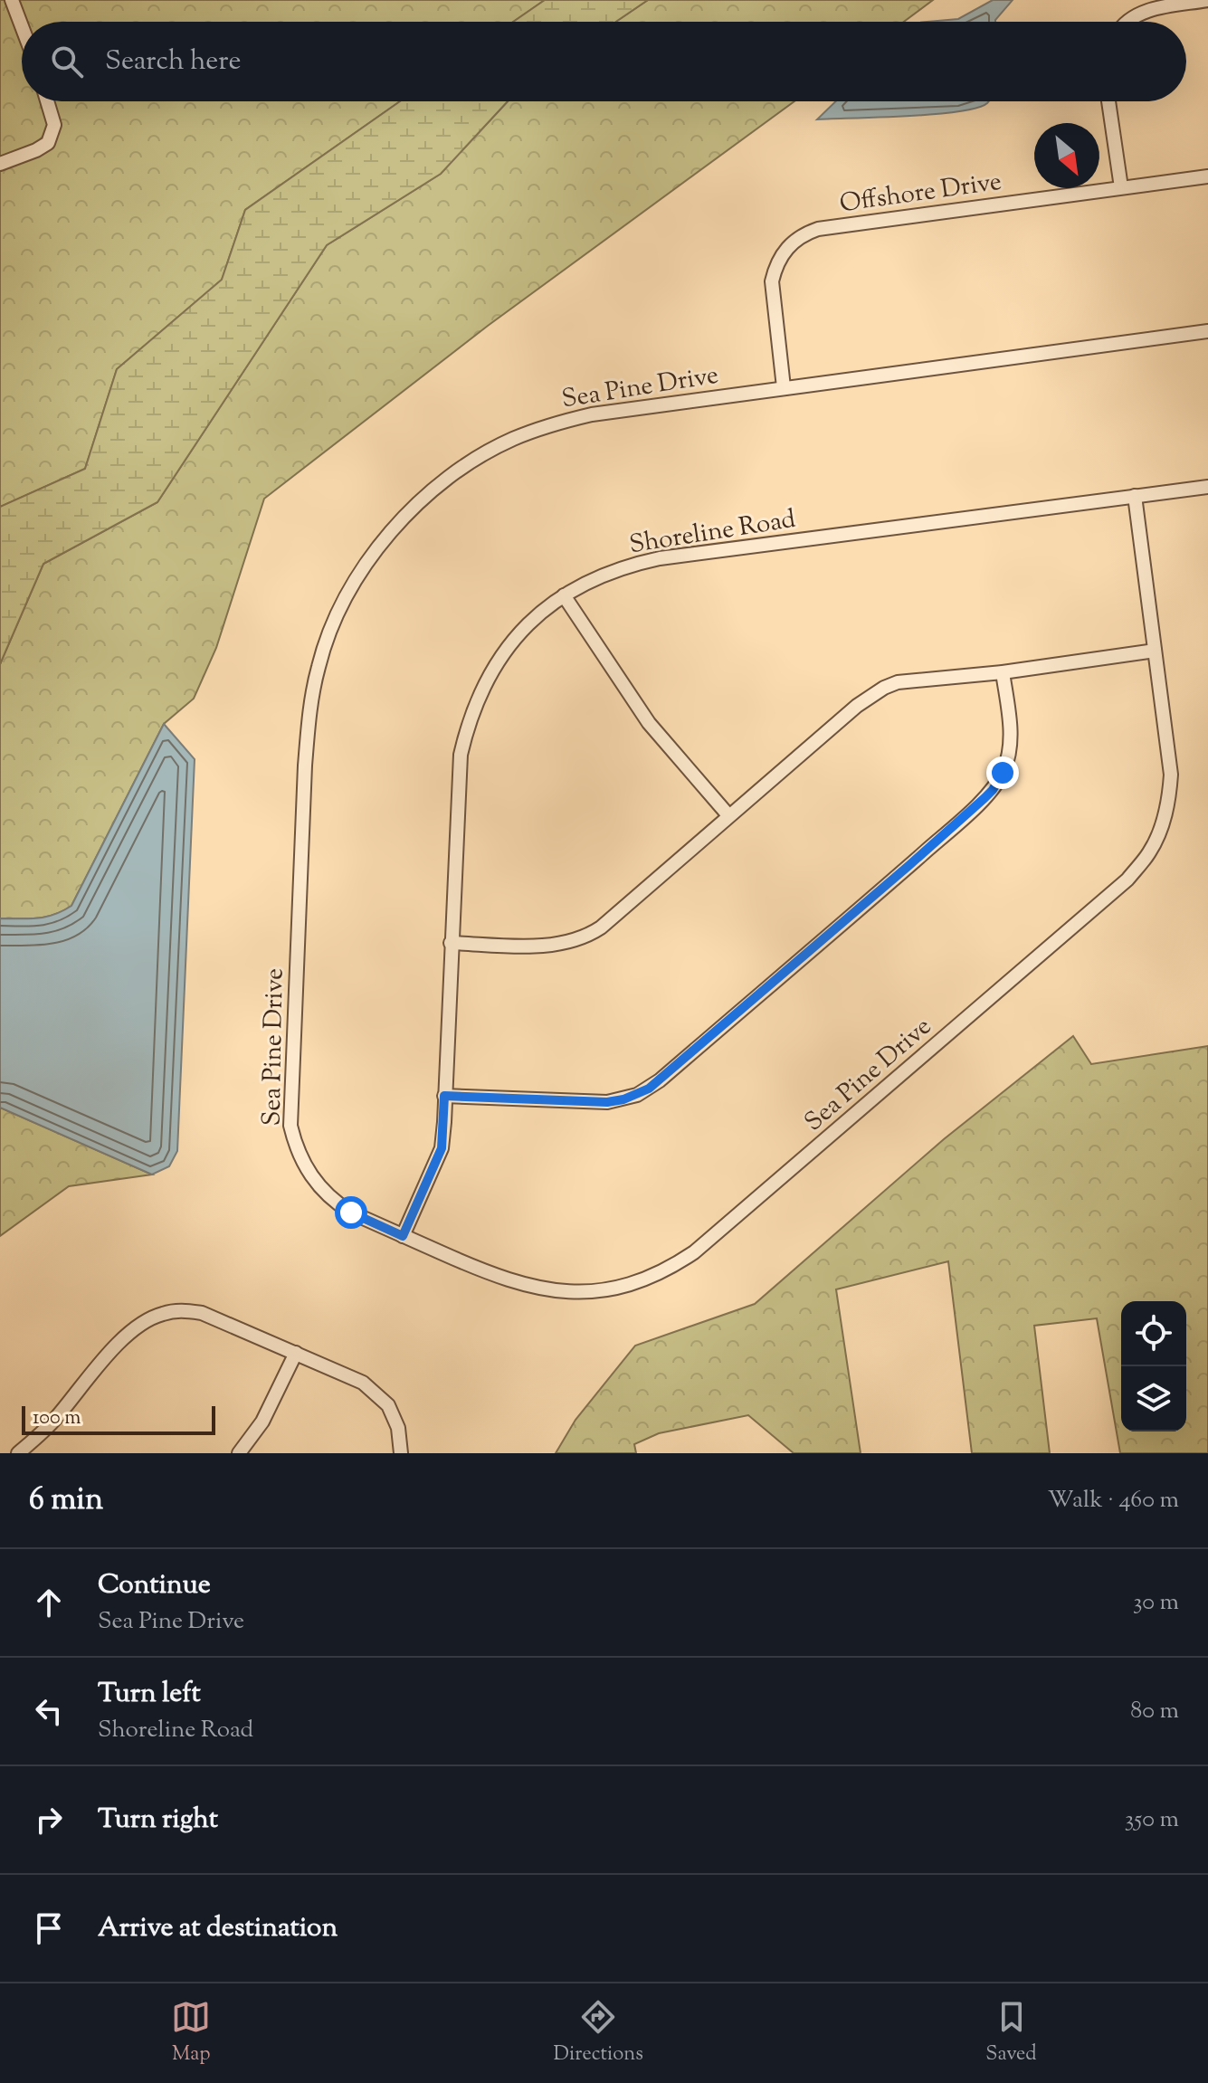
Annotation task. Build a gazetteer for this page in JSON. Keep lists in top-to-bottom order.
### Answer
{
  "streets": {
    "street": ["Offshore Drive", "Sea Pine Drive", "Shoreline Road"]
  },
  "crossings": [
    ["Offshore Drive", "Sea Pine Drive"],
    ["Sea Pine Drive", "Shoreline Road"]
  ],
  "scale_bar": "100 m",
  "north": "bottom right",
  "page": {
    "search": "Search here",
    "scale": "100 m",
    "heading": ["6 min", "Walk · 460 m"],
    "list": [
      ["Continue", "Sea Pine Drive", "30 m"],
      ["Turn left", "Shoreline Road", "80 m"],
      ["Turn right", "350 m"],
      "Arrive at destination"
    ],
    "nav": ["Map", "Directions", "Saved"]
  }
}
